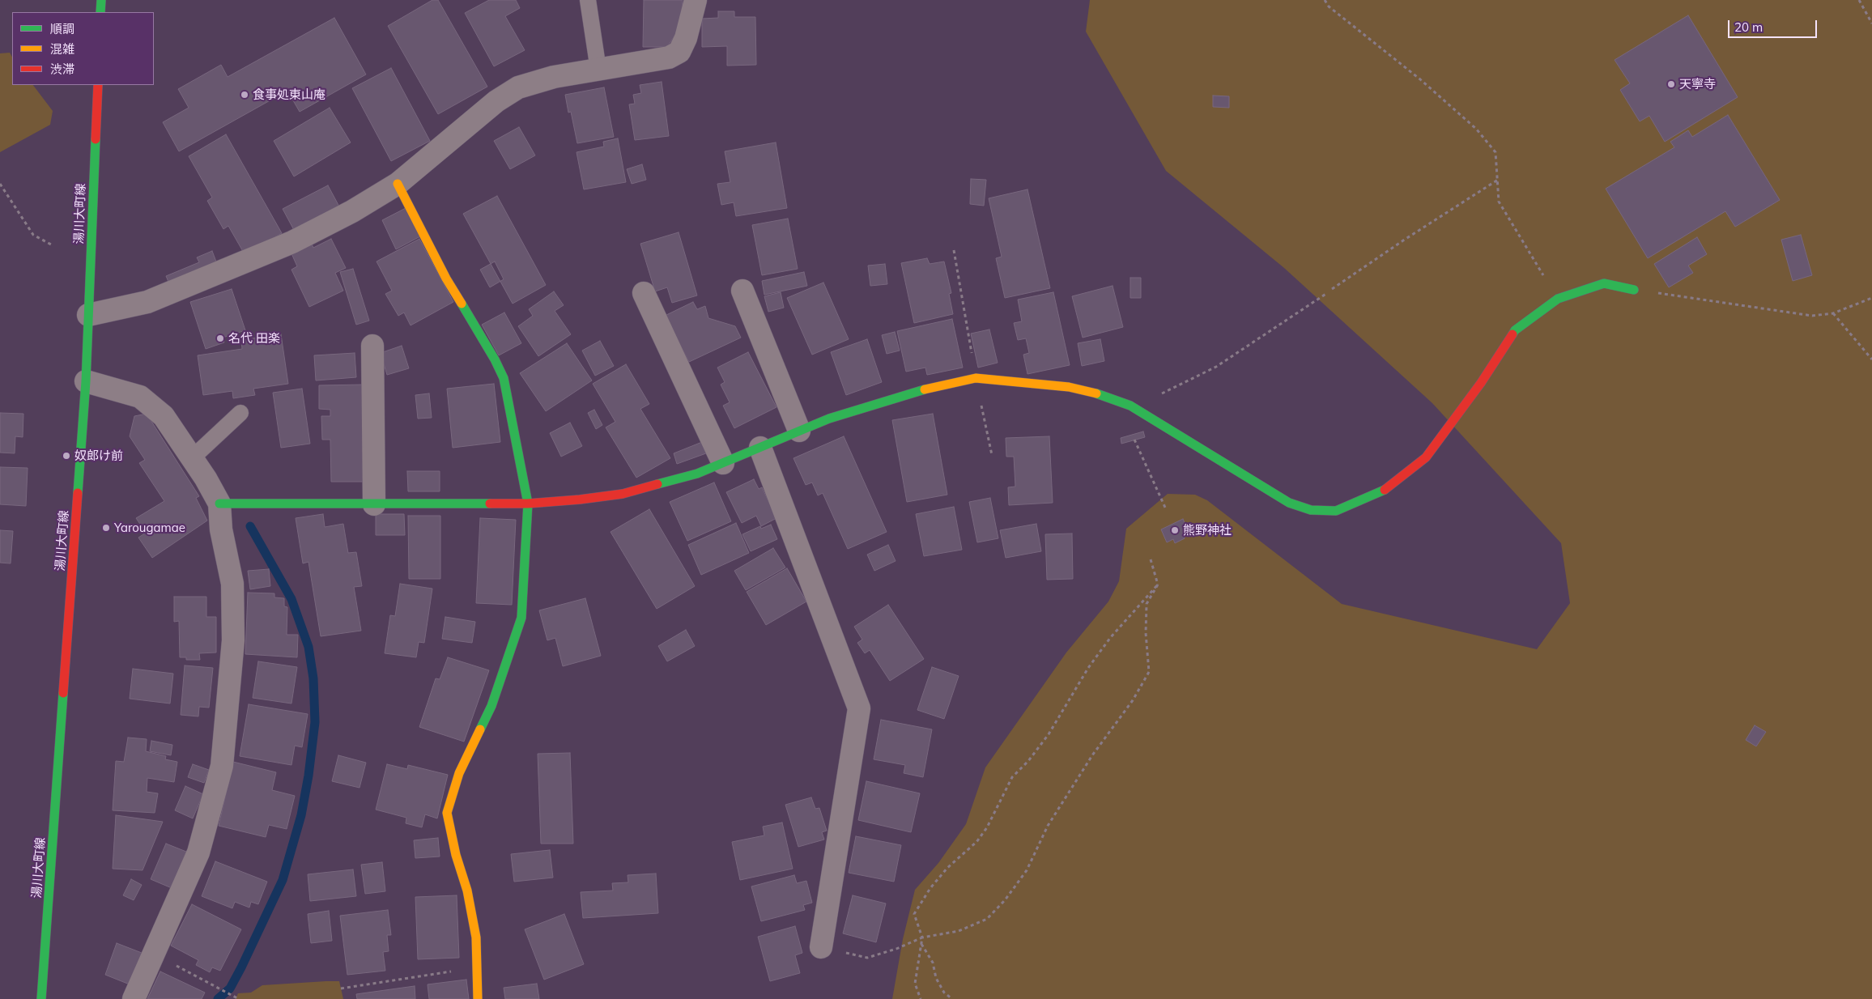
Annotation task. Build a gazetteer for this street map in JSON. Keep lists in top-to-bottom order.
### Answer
{
  "streets": {
    "street": ["湯川大町線"]
  },
  "places": [
    "天寧寺",
    "食事処東山庵",
    "名代 田楽",
    "奴郎け前",
    "Yarougamae",
    "熊野神社"
  ],
  "legend": ["順調", "混雑", "渋滞"],
  "scale_bar": "20 m"
}
